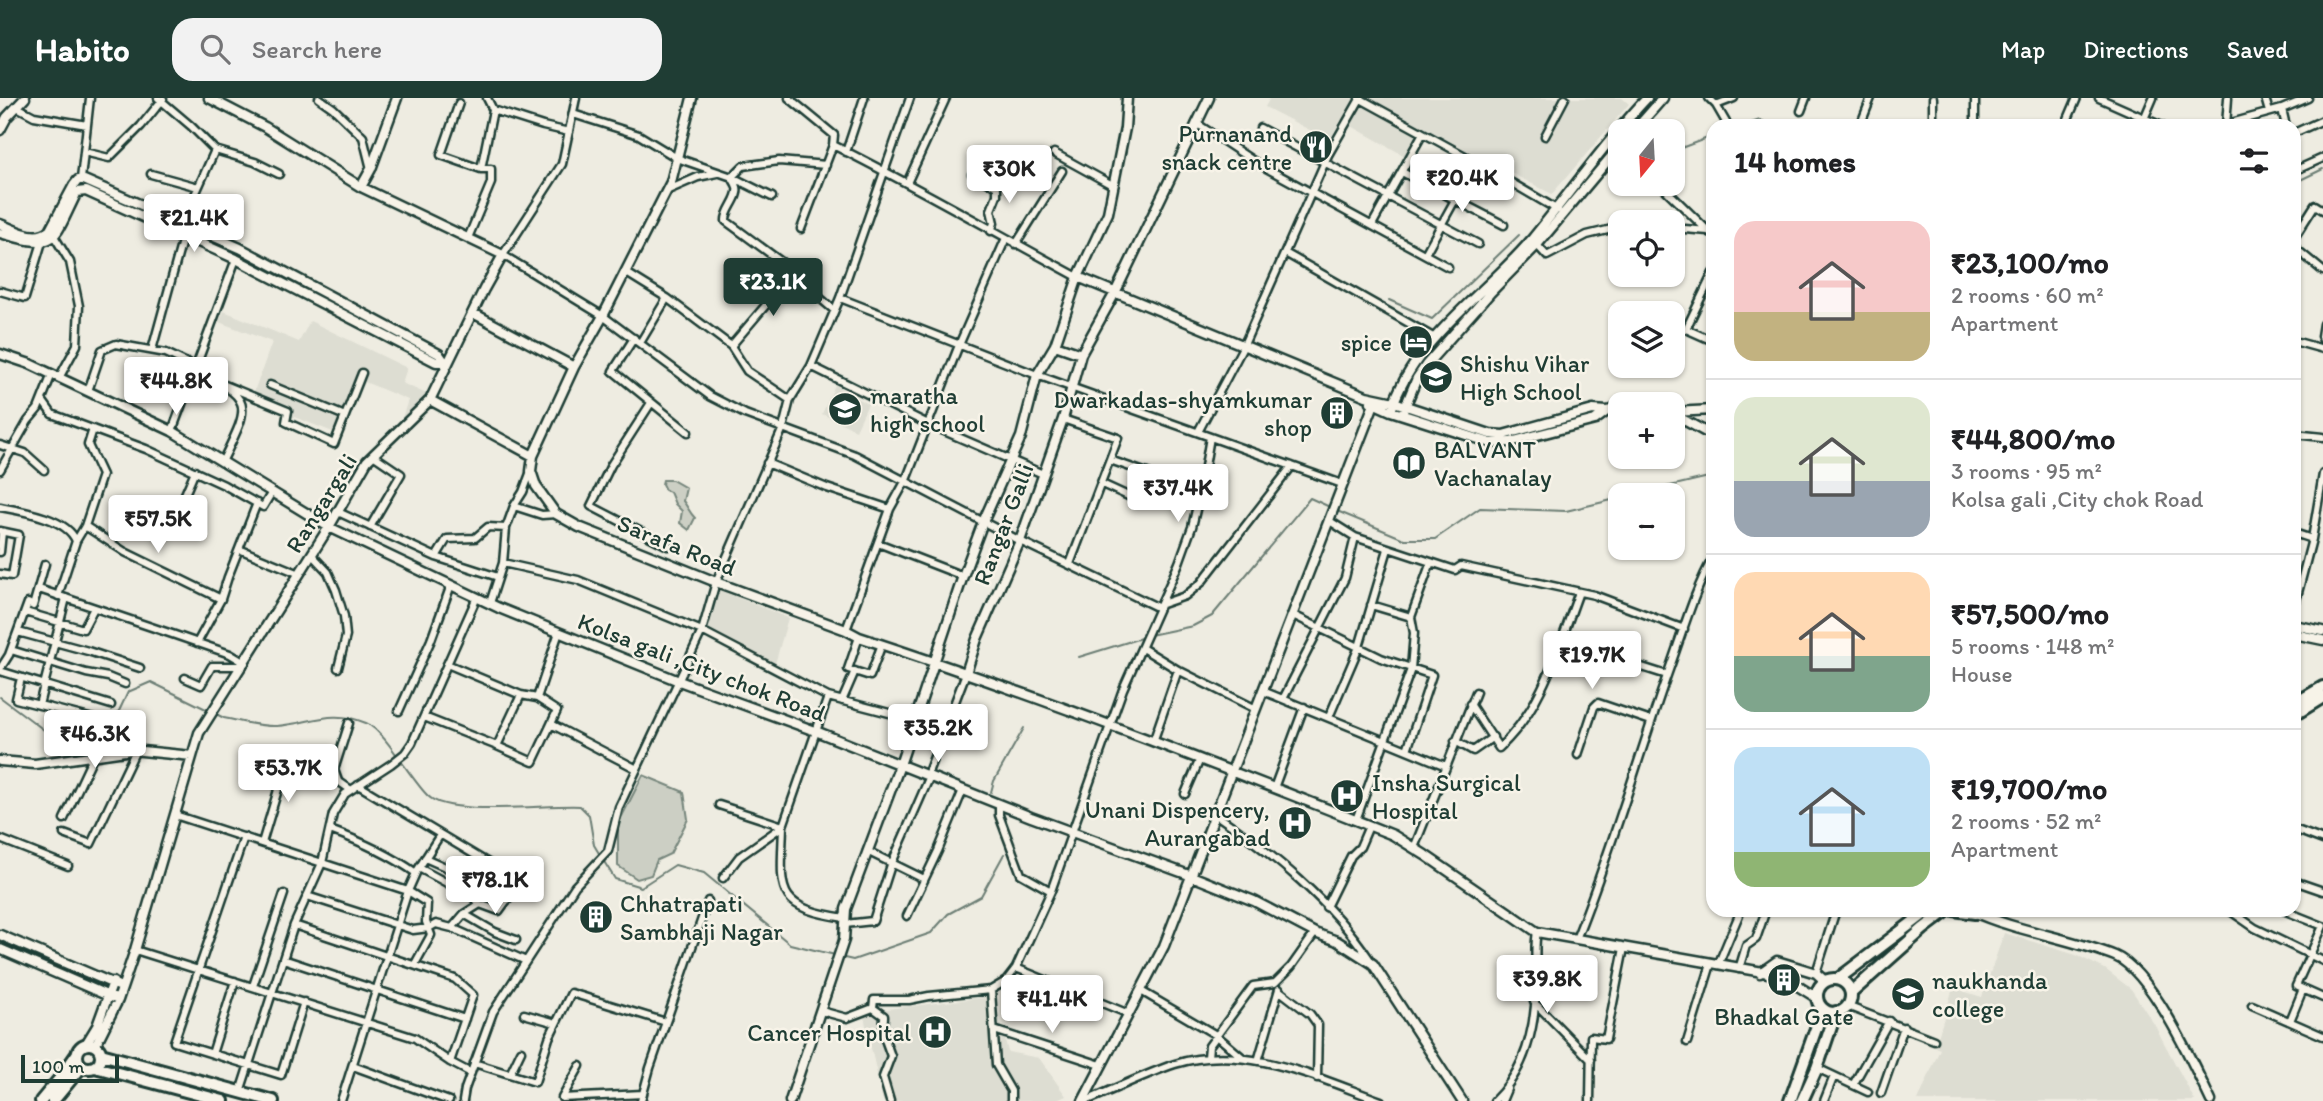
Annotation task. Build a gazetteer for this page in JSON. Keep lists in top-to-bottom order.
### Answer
{
  "streets": {
    "street": [
      "Rangargali",
      "Rangar Galli",
      "Sarafa Road",
      "Kolsa gali ,City chok Road"
    ]
  },
  "crossings": [
    ["Rangargali", "Kolsa gali ,City chok Road"],
    ["Rangar Galli", "Sarafa Road"]
  ],
  "places": {
    "restaurant": ["Purnanand snack centre"],
    "hotel": ["spice"],
    "school or university": ["Shishu Vihar High School", "maratha high school", "naukhanda college"],
    "building": ["Dwarkadas-shyamkumar shop", "Chhatrapati Sambhaji Nagar", "Bhadkal Gate"],
    "library": ["BALVANT Vachanalay"],
    "hospital": ["Insha Surgical Hospital", "Unani Dispencery, Aurangabad", "Cancer Hospital"]
  },
  "scale_bar": "100 m",
  "north": "bottom",
  "page": {
    "header": "Habito",
    "search": "Search here",
    "nav": ["Map", "Directions", "Saved"],
    "map_buttons": ["+", "−"],
    "heading": "14 homes",
    "price": [
      "₹30K",
      "₹20.4K",
      "₹21.4K",
      "₹23.1K",
      "₹44.8K",
      "₹37.4K",
      "₹57.5K",
      "₹19.7K",
      "₹35.2K",
      "₹46.3K",
      "₹53.7K",
      "₹78.1K",
      "₹39.8K",
      "₹41.4K"
    ],
    "list": [
      {
        "name": "₹23,100/mo",
        "note": "2 rooms · 60 m² · Apartment"
      },
      {
        "name": "₹44,800/mo",
        "note": "3 rooms · 95 m² · Kolsa gali ,City chok Road"
      },
      {
        "name": "₹57,500/mo",
        "note": "5 rooms · 148 m² · House"
      },
      {
        "name": "₹19,700/mo",
        "note": "2 rooms · 52 m² · Apartment"
      }
    ],
    "scale": "100 m"
  }
}
